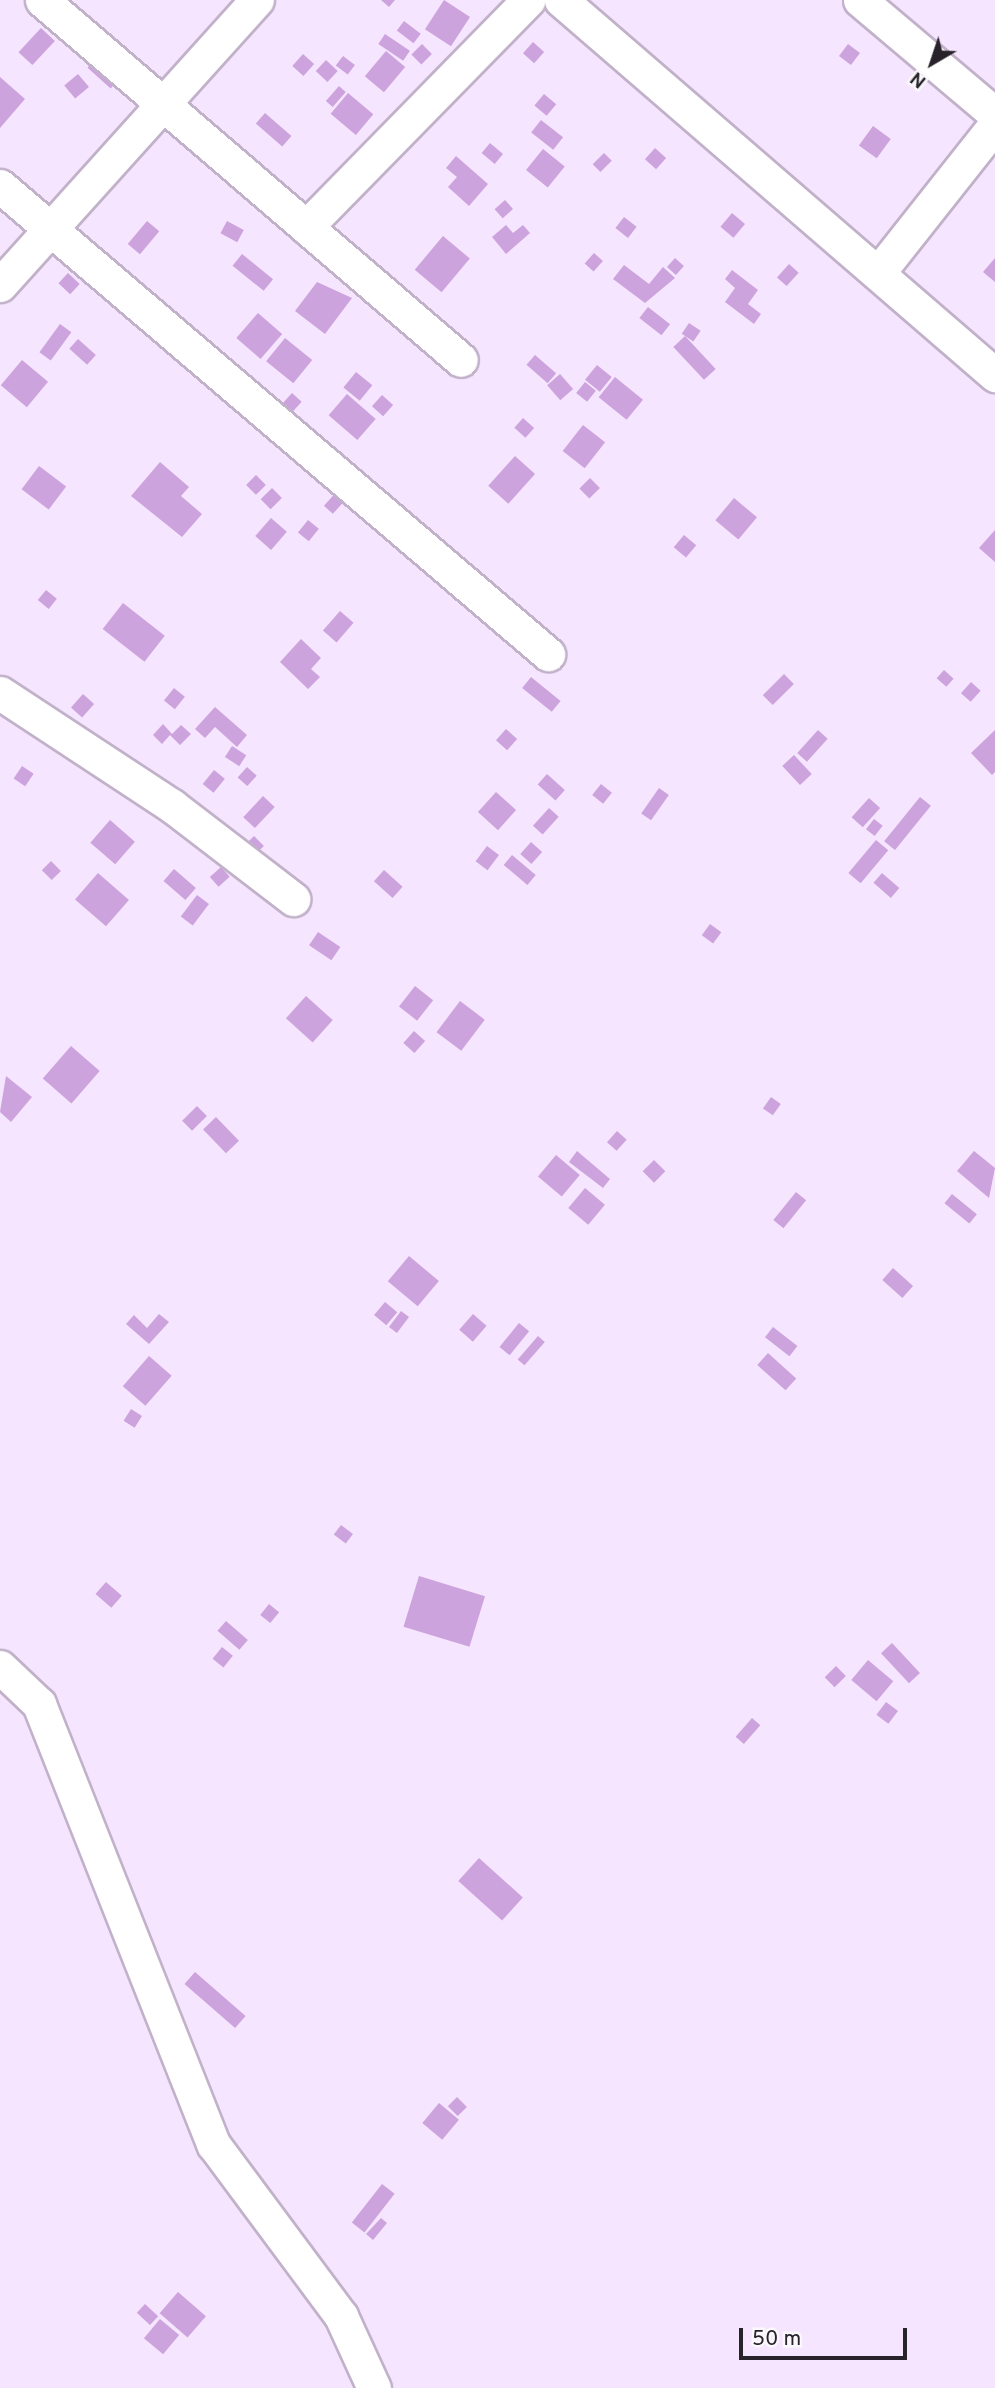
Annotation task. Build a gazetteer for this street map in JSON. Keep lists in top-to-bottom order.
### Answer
{
  "scale_bar": "50 m",
  "north": "bottom left"
}
